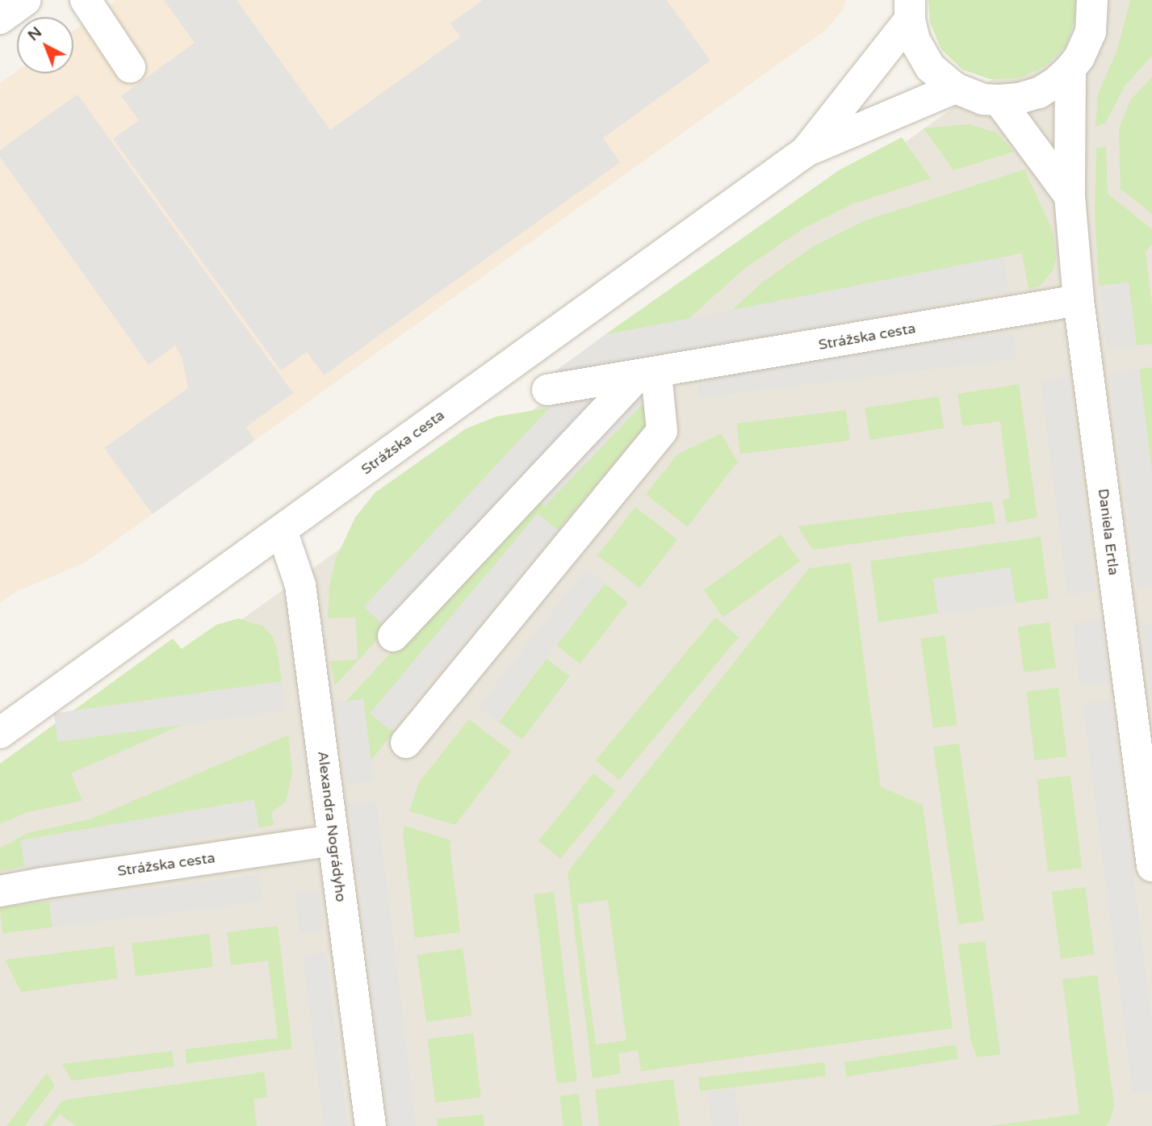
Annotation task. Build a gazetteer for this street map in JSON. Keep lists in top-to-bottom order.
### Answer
{
  "streets": {
    "street": ["Strážska cesta", "Daniela Ertla", "Alexandra Nográdyho"]
  },
  "crossings": [
    ["Strážska cesta", "Daniela Ertla"],
    ["Strážska cesta", "Alexandra Nográdyho"]
  ],
  "north": "top left"
}
